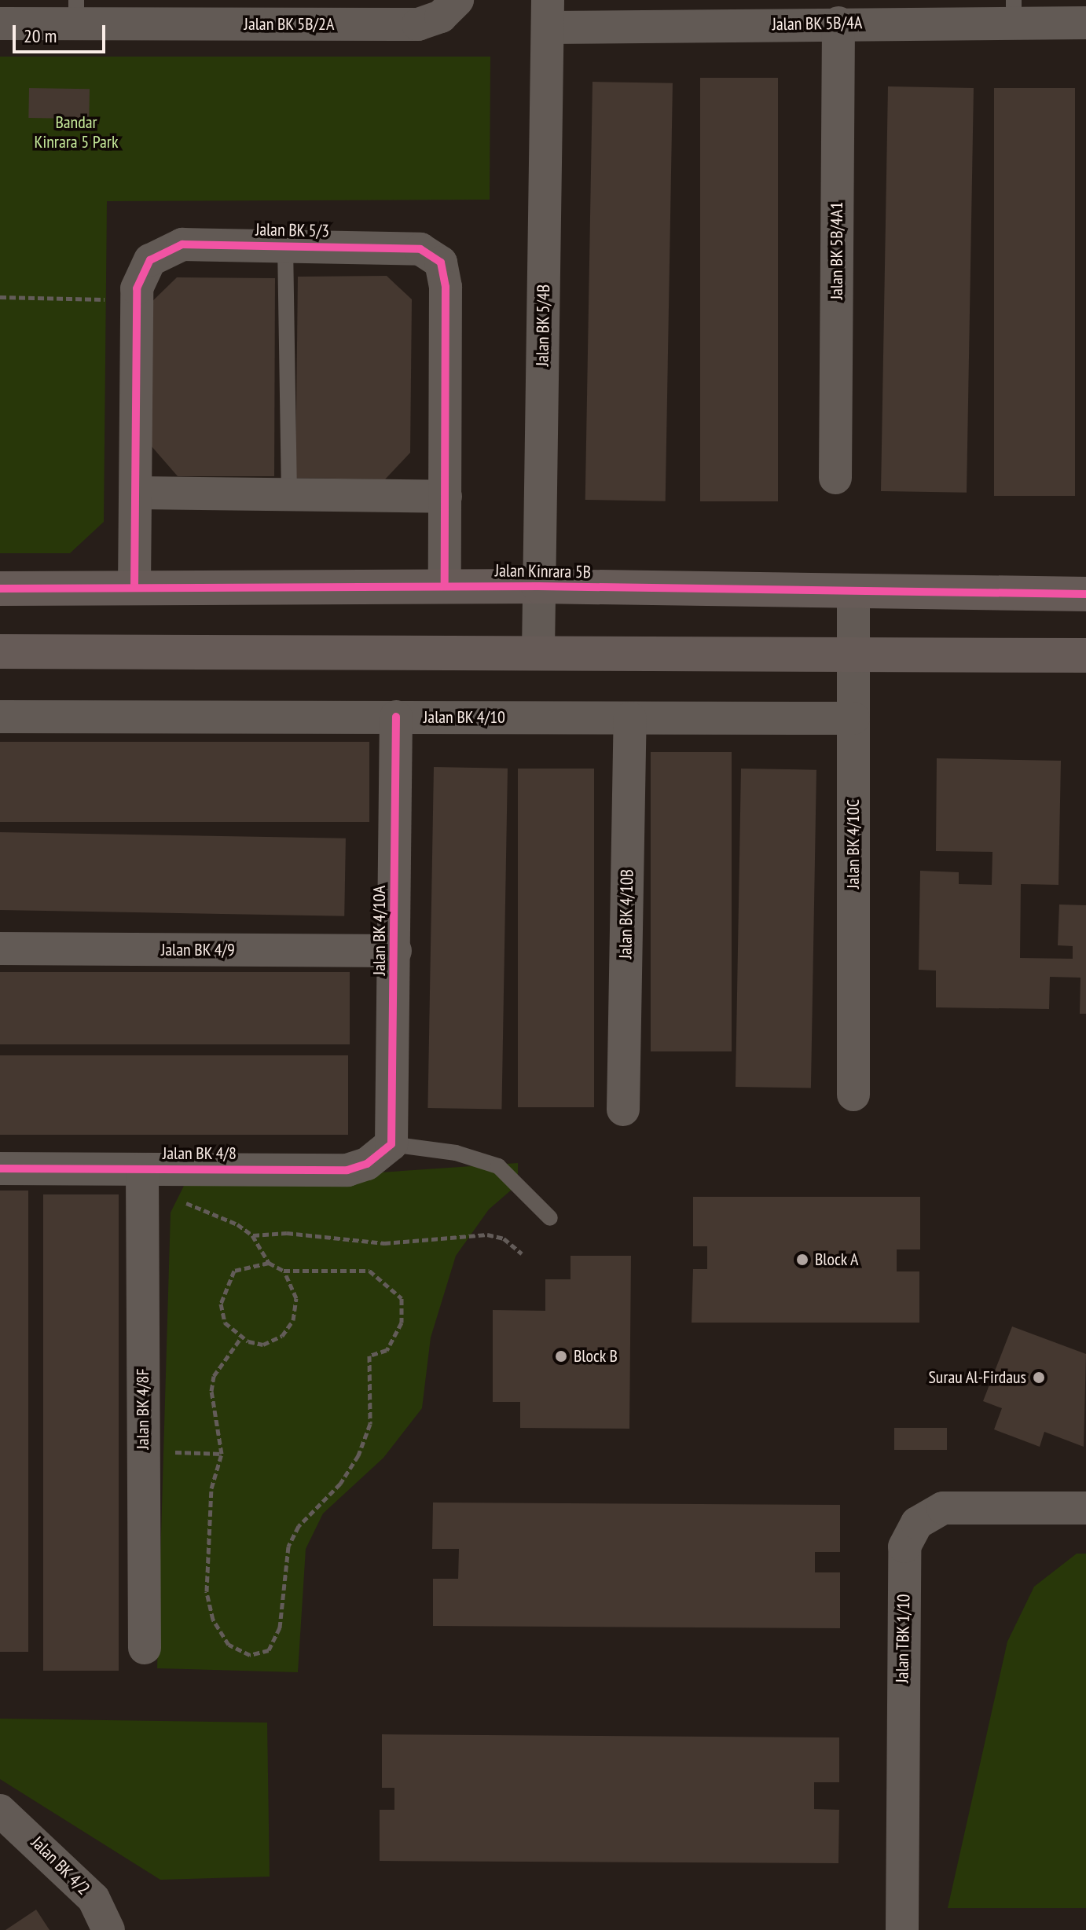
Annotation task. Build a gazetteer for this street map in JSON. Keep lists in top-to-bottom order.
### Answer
{
  "streets": {
    "street": [
      "Jalan BK 5B/4A",
      "Jalan BK 5B/2A",
      "Jalan BK 5/3",
      "Jalan BK 5B/4A1",
      "Jalan BK 5/4B",
      "Jalan Kinrara 5B",
      "Jalan BK 4/10",
      "Jalan BK 4/10C",
      "Jalan BK 4/10B",
      "Jalan BK 4/10A",
      "Jalan BK 4/9",
      "Jalan BK 4/8",
      "Jalan BK 4/8F",
      "Jalan TBK 1/10",
      "Jalan BK 4/2"
    ]
  },
  "crossings": [
    ["Jalan BK 5B/4A", "Jalan BK 5B/4A1"],
    ["Jalan BK 5B/4A", "Jalan BK 5/4B"],
    ["Jalan BK 5/3", "Jalan Kinrara 5B"],
    ["Jalan BK 5/4B", "Jalan Kinrara 5B"],
    ["Jalan Kinrara 5B", "Jalan BK 4/10C"],
    ["Jalan BK 4/10", "Jalan BK 4/10C"],
    ["Jalan BK 4/10", "Jalan BK 4/10B"],
    ["Jalan BK 4/10", "Jalan BK 4/10A"],
    ["Jalan BK 4/10A", "Jalan BK 4/9"],
    ["Jalan BK 4/10A", "Jalan BK 4/8"],
    ["Jalan BK 4/8", "Jalan BK 4/8F"]
  ],
  "parks": ["Bandar Kinrara 5 Park"],
  "places": ["Block A", "Block B", "Surau Al-Firdaus"],
  "scale_bar": "20 m"
}
